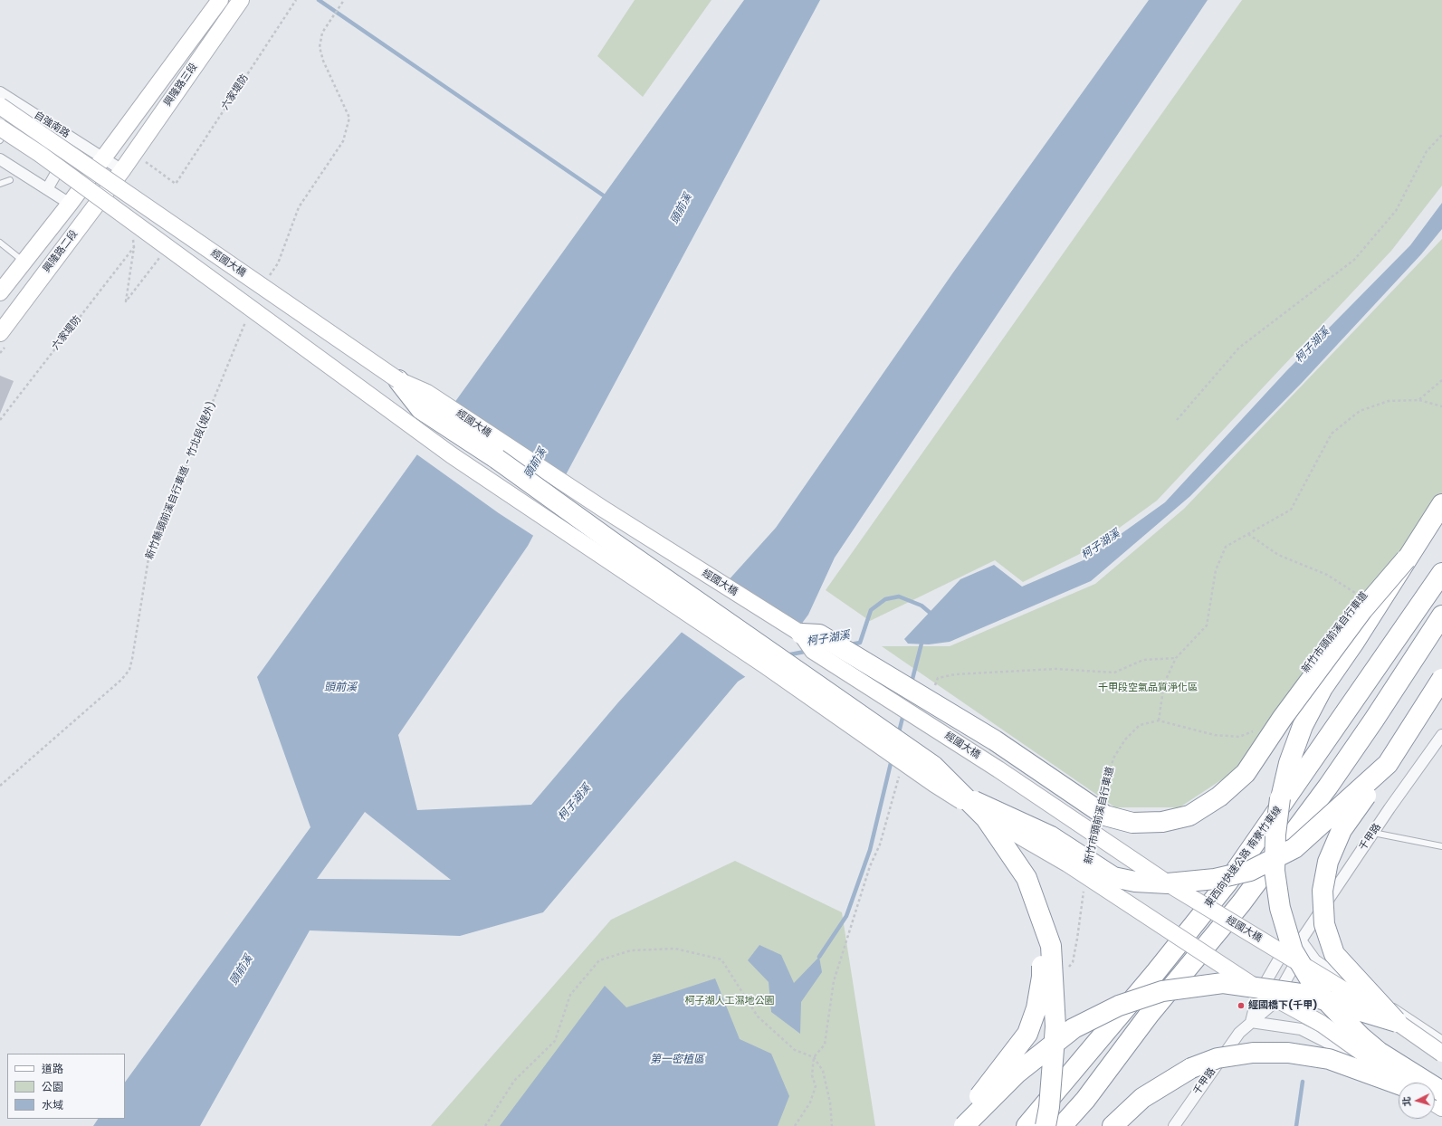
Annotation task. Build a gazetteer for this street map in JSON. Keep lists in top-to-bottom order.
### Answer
{
  "streets": {
    "highway": ["東西向快速公路 南寮竹東線"],
    "main road": ["興隆路三段", "興隆路二段", "經國大橋"],
    "street": ["自強南路", "千甲路"],
    "path": ["六家堤防", "新竹縣頭前溪自行車道 - 竹北段(堤外)", "新竹市頭前溪自行車道"]
  },
  "crossings": [
    ["興隆路三段", "自強南路"],
    ["興隆路三段", "興隆路二段"],
    ["自強南路", "興隆路二段"]
  ],
  "water": ["頭前溪", "柯子湖溪", "第一密植區"],
  "parks": ["千甲段空氣品質淨化區", "柯子湖人工濕地公園"],
  "places": ["經國橋下(千甲)"],
  "legend": ["道路", "公園", "水域"],
  "north": "left"
}
